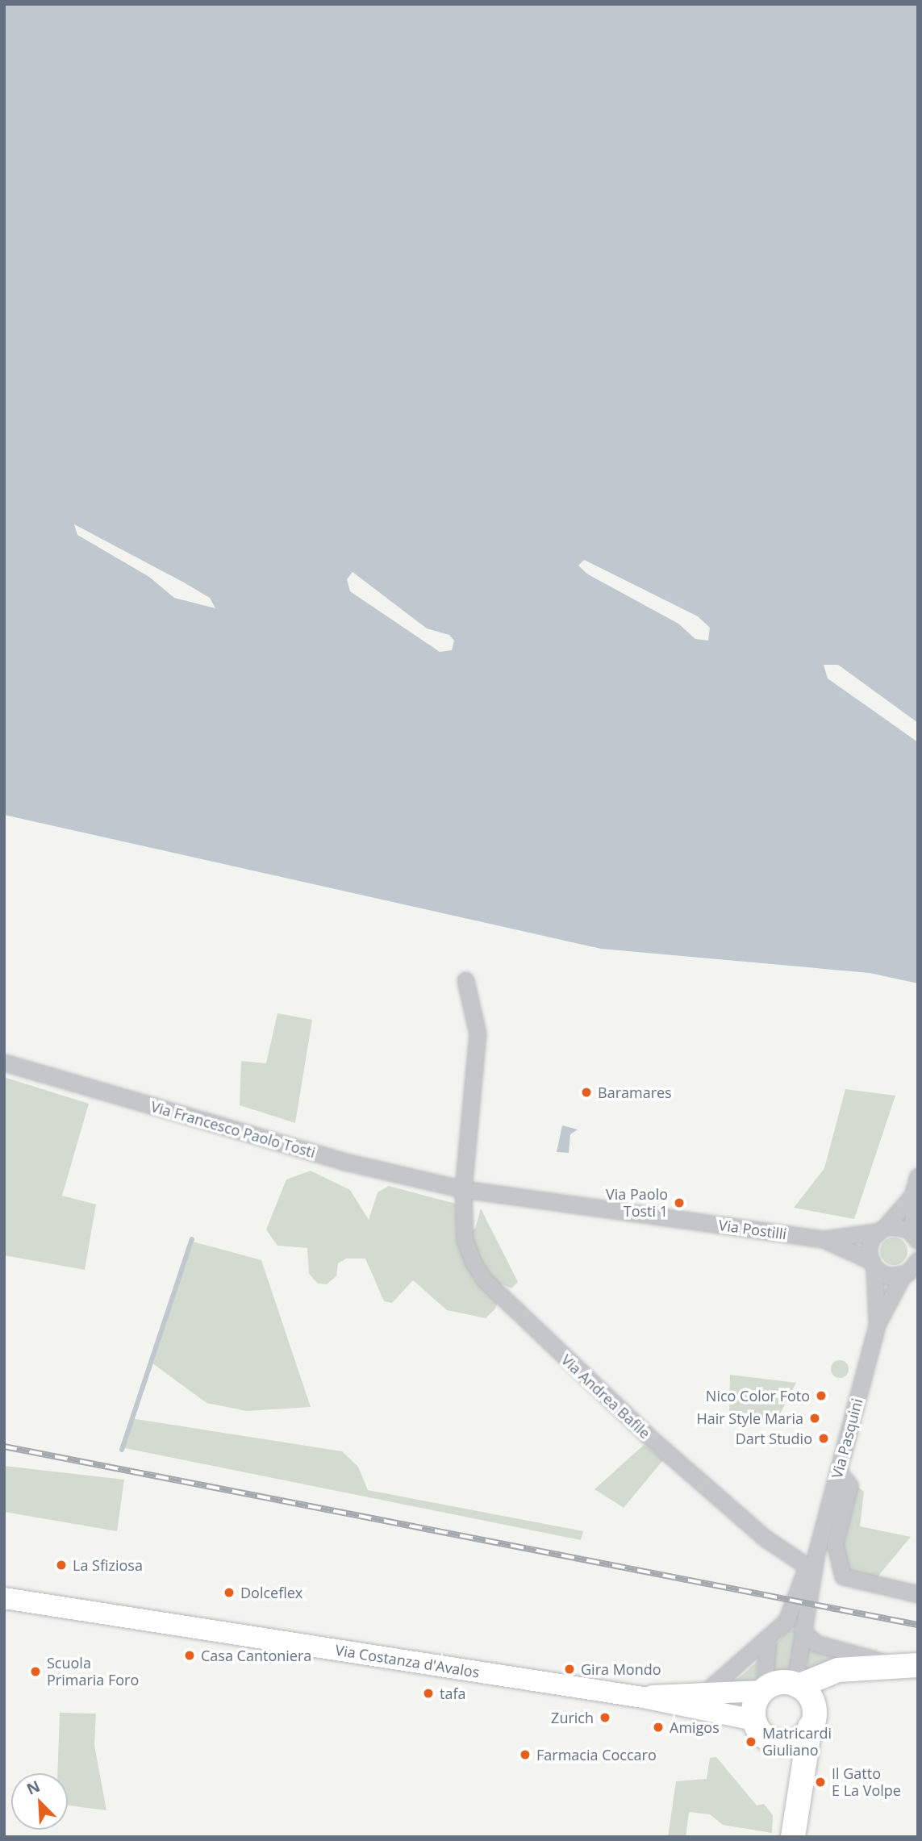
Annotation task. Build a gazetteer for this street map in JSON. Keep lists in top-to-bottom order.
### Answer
{
  "streets": {
    "main road": ["Via Costanza d'Avalos"],
    "street": [
      "Via Francesco Paolo Tosti",
      "Via Postilli",
      "Via Andrea Bafile",
      "Via Pasquini"
    ]
  },
  "crossings": [
    ["Via Francesco Paolo Tosti", "Via Postilli"],
    ["Via Francesco Paolo Tosti", "Via Andrea Bafile"],
    ["Via Postilli", "Via Pasquini"],
    ["Via Andrea Bafile", "Via Pasquini"]
  ],
  "places": [
    "Baramares",
    "Via Paolo Tosti 1",
    "Nico Color Foto",
    "Hair Style Maria",
    "Dart Studio",
    "La Sfiziosa",
    "Dolceflex",
    "Casa Cantoniera",
    "Gira Mondo",
    "Scuola Primaria Foro",
    "tafa",
    "Zurich",
    "Amigos",
    "Matricardi Giuliano",
    "Farmacia Coccaro",
    "Il Gatto E La Volpe"
  ],
  "north": "top left"
}
